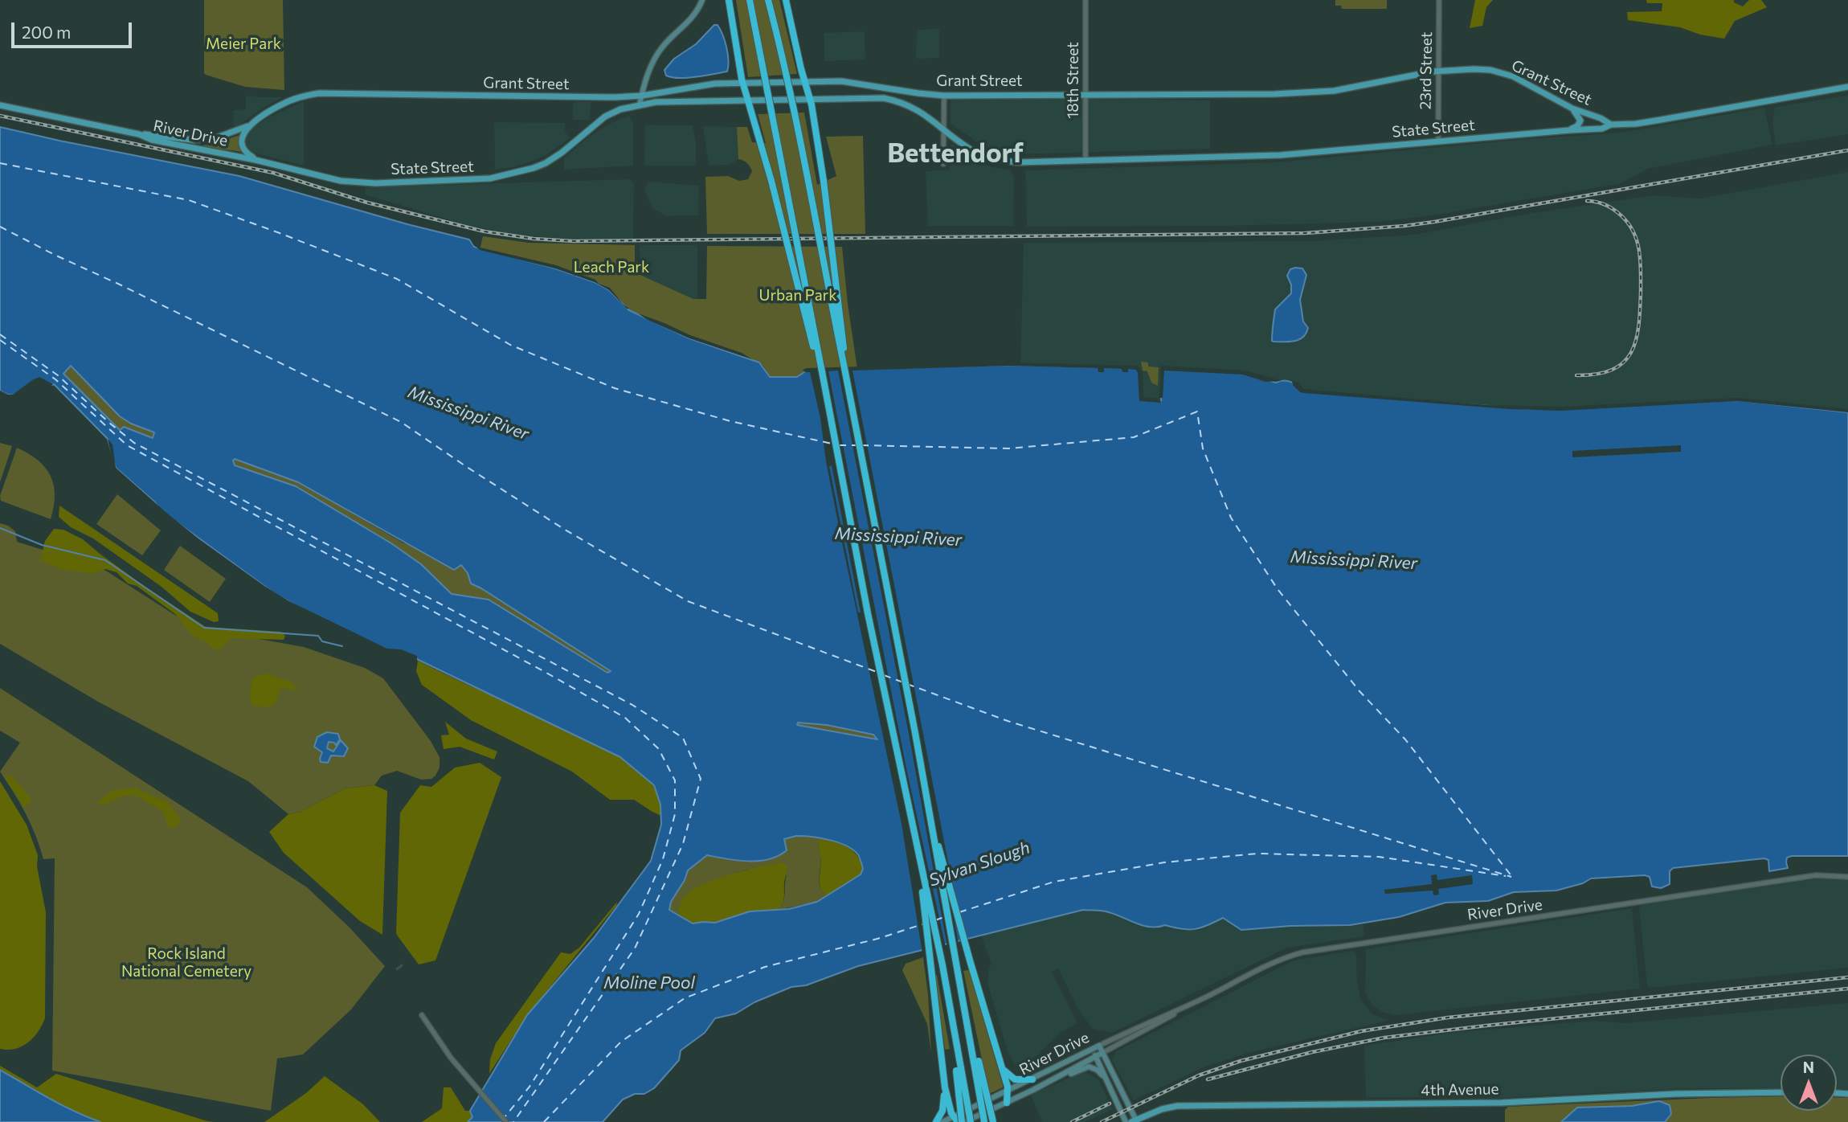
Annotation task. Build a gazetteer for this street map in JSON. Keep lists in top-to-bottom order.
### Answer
{
  "streets": {
    "main road": [
      "Grant Street",
      "State Street",
      "River Drive",
      "4th Avenue"
    ],
    "street": ["23rd Street", "18th Street"]
  },
  "crossings": [
    ["23rd Street", "Grant Street"],
    ["23rd Street", "State Street"],
    ["18th Street", "Grant Street"],
    ["18th Street", "State Street"],
    ["Grant Street", "State Street"],
    ["Grant Street", "River Drive"],
    ["State Street", "River Drive"]
  ],
  "districts": ["Bettendorf"],
  "water": ["Mississippi River", "Sylvan Slough", "Moline Pool"],
  "parks": [
    "Meier Park",
    "Leach Park",
    "Urban Park",
    "Rock Island National Cemetery"
  ],
  "scale_bar": "200 m",
  "north": "top"
}
